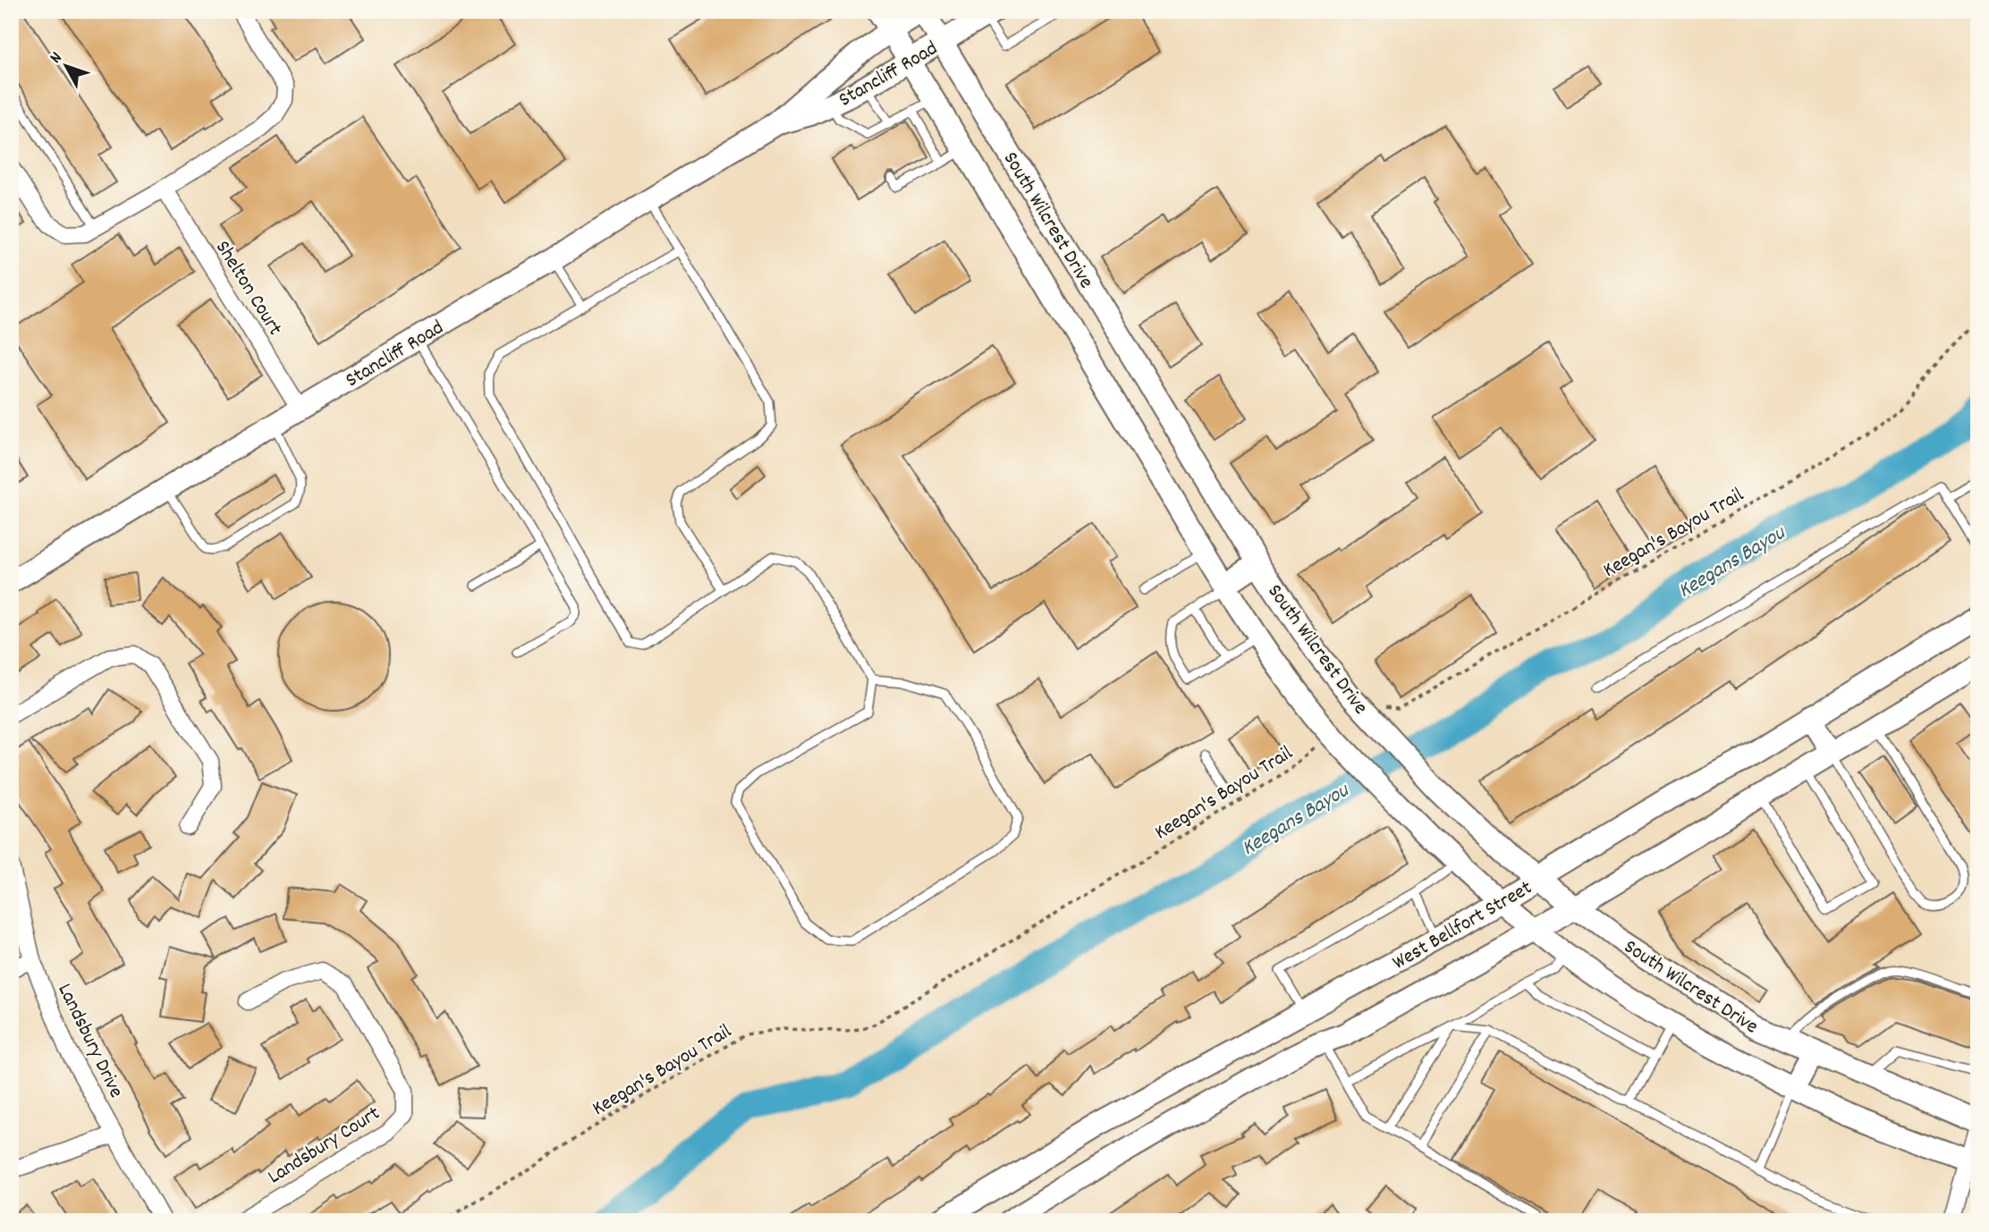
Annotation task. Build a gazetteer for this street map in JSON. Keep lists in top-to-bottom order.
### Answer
{
  "streets": {
    "main road": ["Stancliff Road", "South Wilcrest Drive", "West Bellfort Street"],
    "street": ["Shelton Court", "Landsbury Drive", "Landsbury Court"],
    "path": ["Keegan's Bayou Trail"]
  },
  "crossings": [
    ["Stancliff Road", "South Wilcrest Drive"],
    ["Stancliff Road", "Shelton Court"],
    ["South Wilcrest Drive", "Keegan's Bayou Trail"],
    ["South Wilcrest Drive", "West Bellfort Street"]
  ],
  "water": ["Keegans Bayou"],
  "north": "top left"
}
